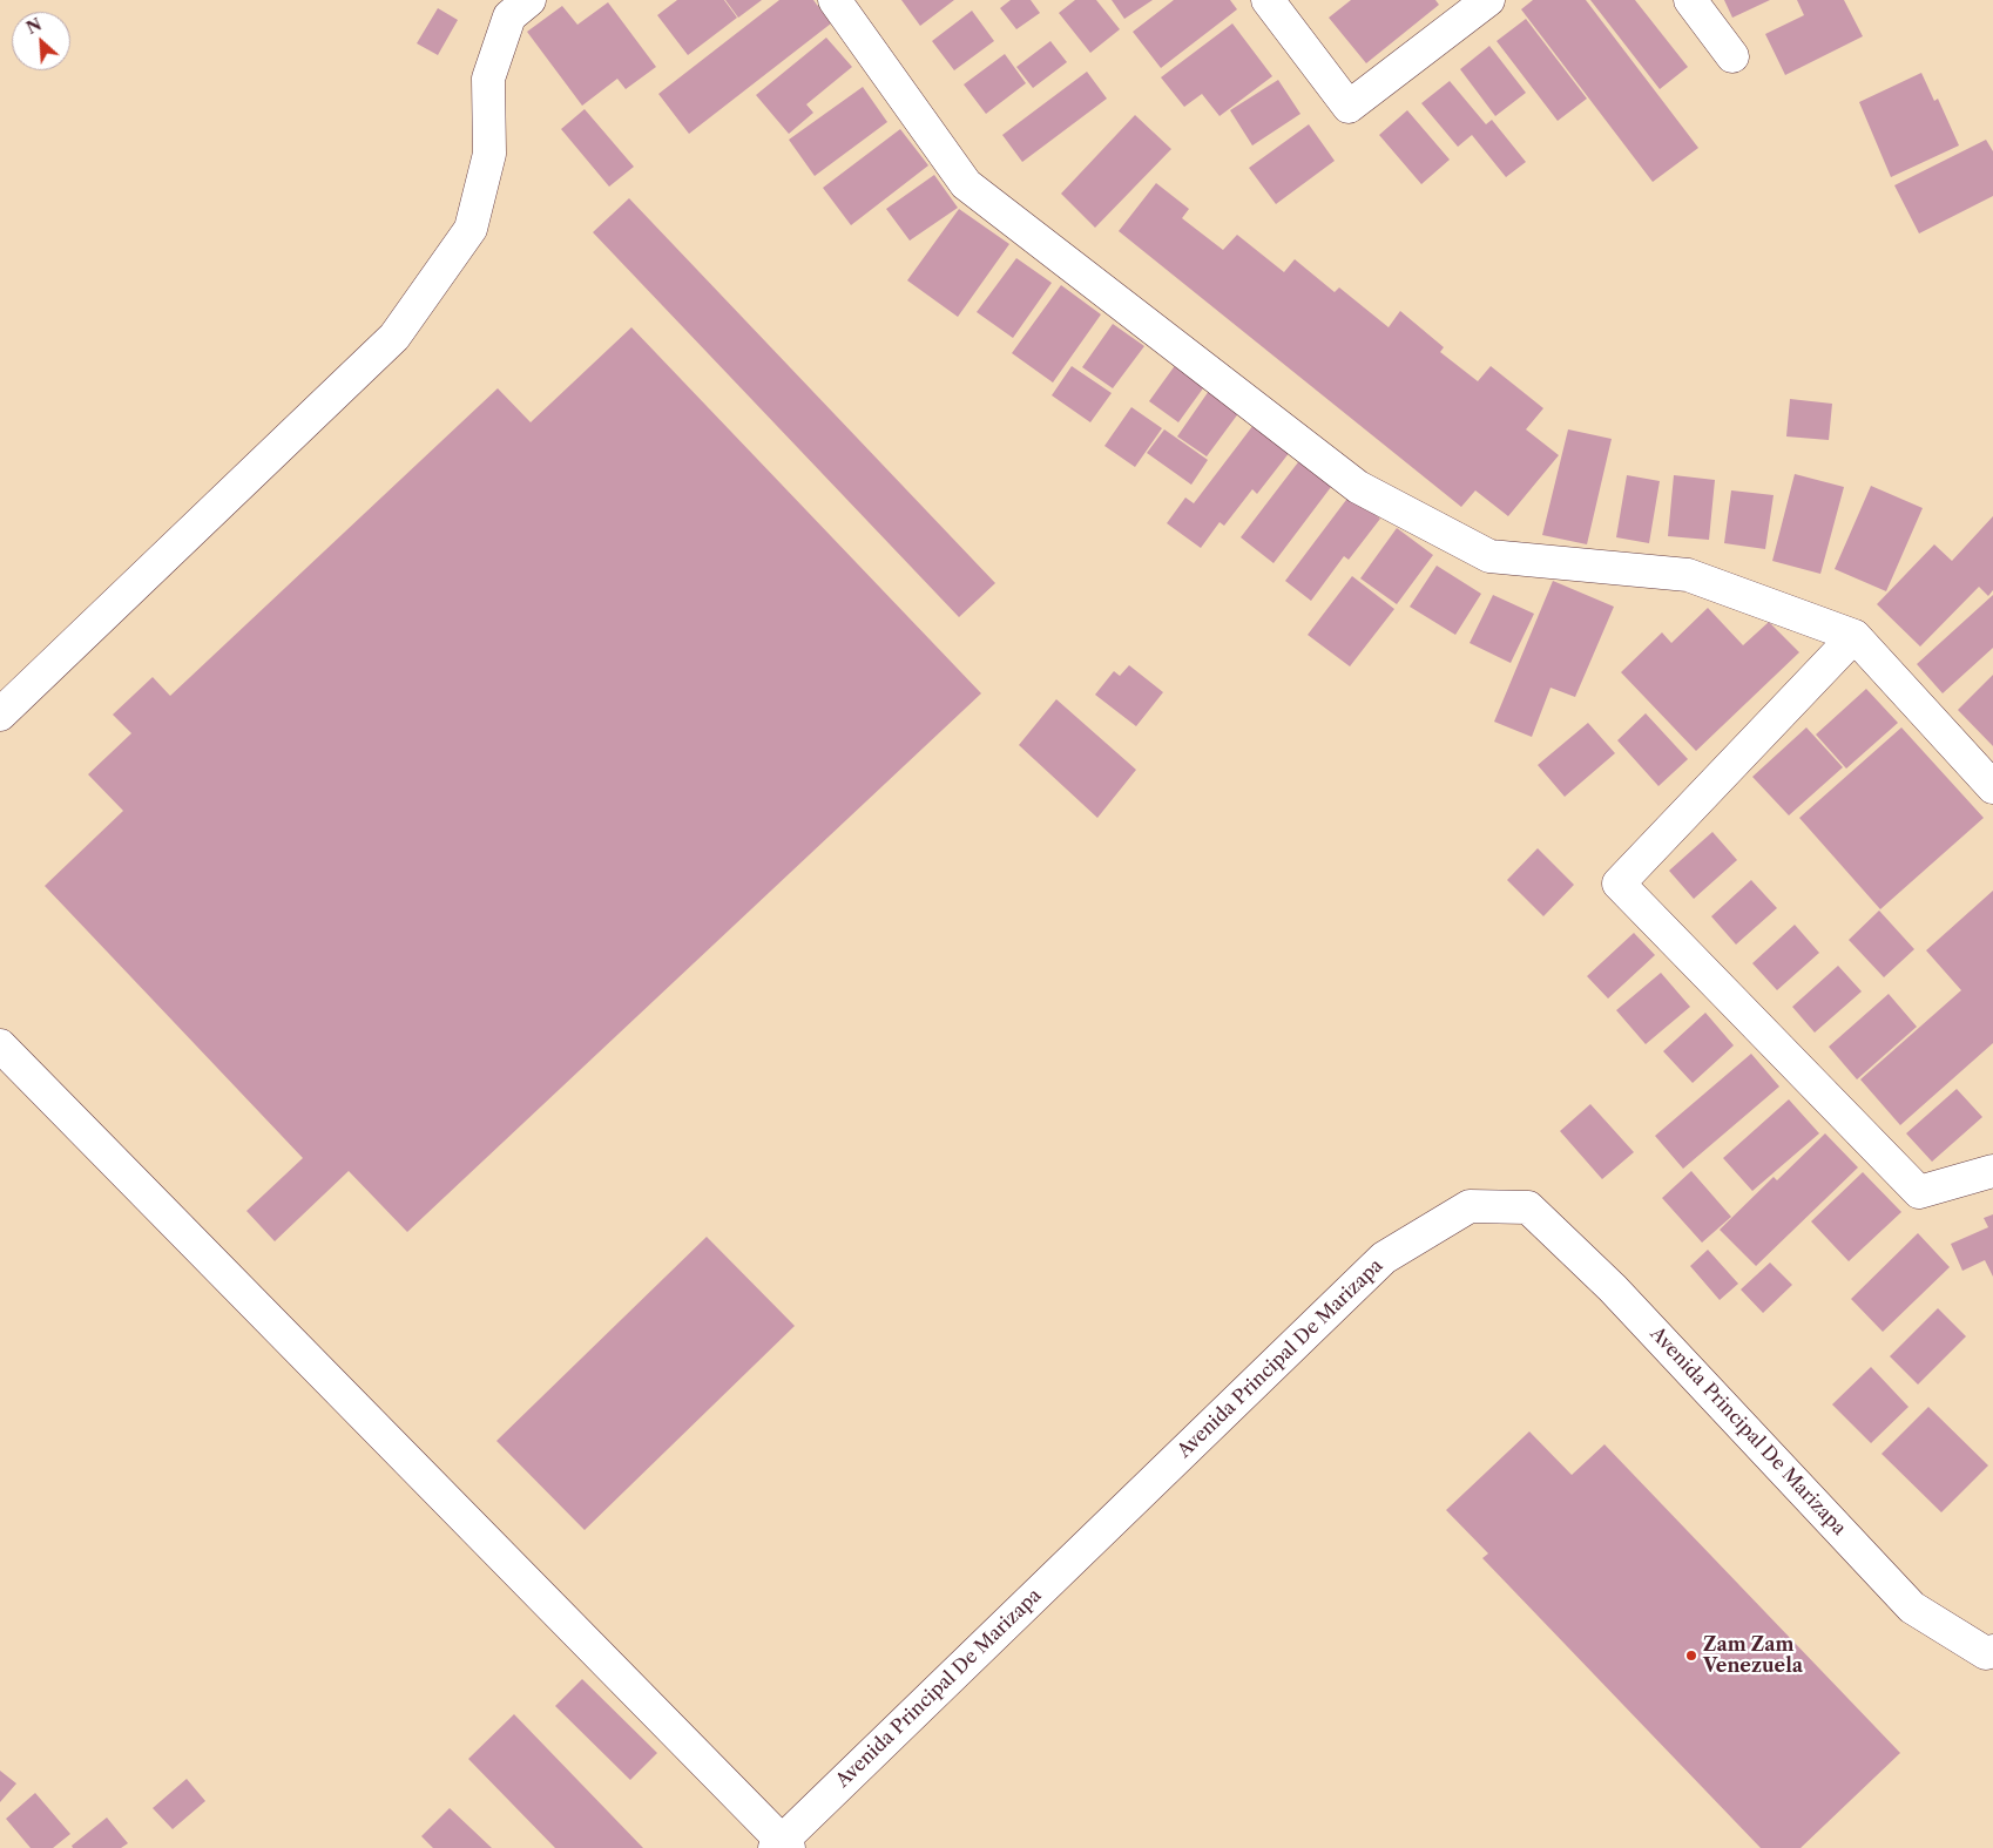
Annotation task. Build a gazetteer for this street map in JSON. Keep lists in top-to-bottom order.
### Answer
{
  "streets": {
    "street": ["Avenida Principal De Marizapa"]
  },
  "places": ["Zam Zam Venezuela"],
  "north": "top left"
}
